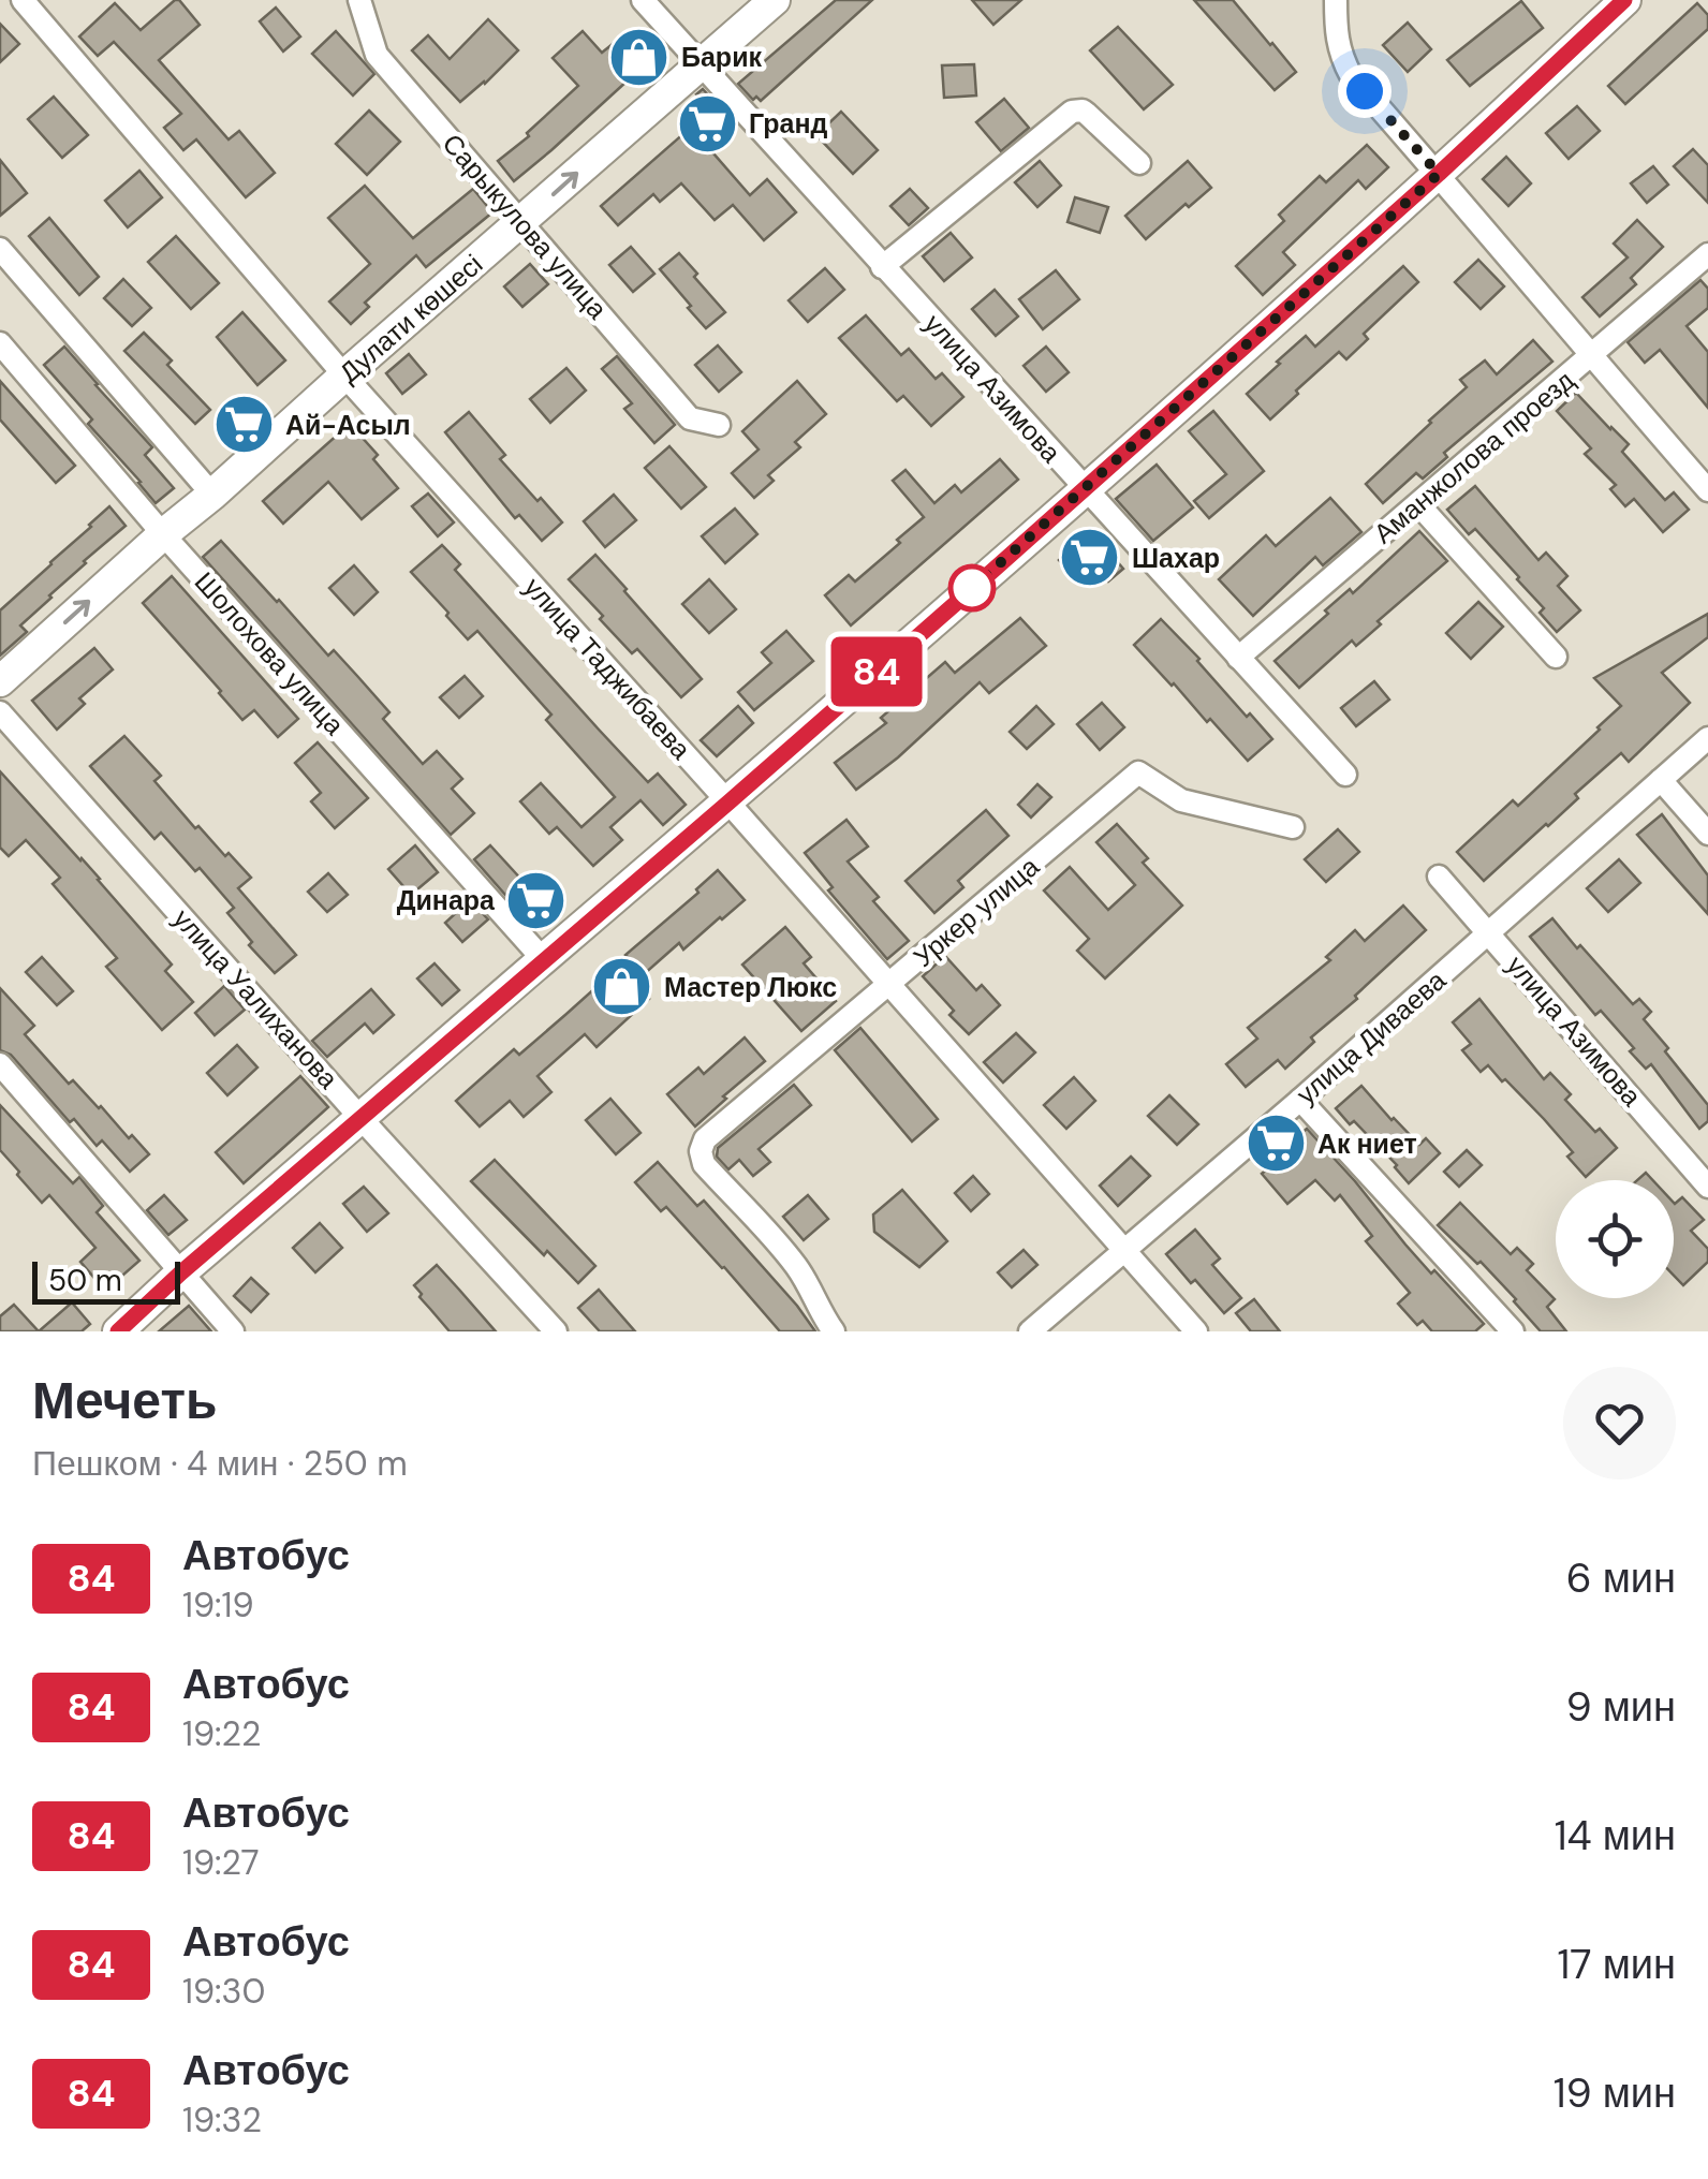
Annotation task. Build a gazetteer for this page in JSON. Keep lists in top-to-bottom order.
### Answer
{
  "streets": {
    "main road": ["Дулати көшесі"],
    "street": [
      "Сарыкулова улица",
      "улица Азимова",
      "Аманжолова проезд",
      "Шолохова улица",
      "улица Таджибаева",
      "Уркер улица",
      "улица Уалиханова",
      "улица Диваева"
    ]
  },
  "crossings": [
    ["Сарыкулова улица", "Дулати көшесі"],
    ["Дулати көшесі", "улица Азимова"],
    ["Дулати көшесі", "Шолохова улица"],
    ["Дулати көшесі", "улица Таджибаева"],
    ["улица Азимова", "Аманжолова проезд"],
    ["улица Азимова", "улица Диваева"],
    ["улица Таджибаева", "Уркер улица"],
    ["улица Таджибаева", "улица Диваева"]
  ],
  "one_way": ["Дулати көшесі"],
  "places": {
    "shop": ["Барик", "Мастер Люкс"],
    "supermarket": [
      "Гранд",
      "Ай-Асыл",
      "Шахар",
      "Динара",
      "Ак ниет"
    ]
  },
  "lines": ["bus line 84"],
  "scale_bar": "50 m",
  "page": {
    "on_map": "84",
    "scale": "50 m",
    "heading": ["Мечеть", "Пешком · 4 мин · 250 m"],
    "list": [
      {
        "mark": "84",
        "name": "Автобус",
        "note": "19:19",
        "value": "6 мин"
      },
      {
        "mark": "84",
        "name": "Автобус",
        "note": "19:22",
        "value": "9 мин"
      },
      {
        "mark": "84",
        "name": "Автобус",
        "note": "19:27",
        "value": "14 мин"
      },
      {
        "mark": "84",
        "name": "Автобус",
        "note": "19:30",
        "value": "17 мин"
      },
      {
        "mark": "84",
        "name": "Автобус",
        "note": "19:32",
        "value": "19 мин"
      }
    ]
  }
}
